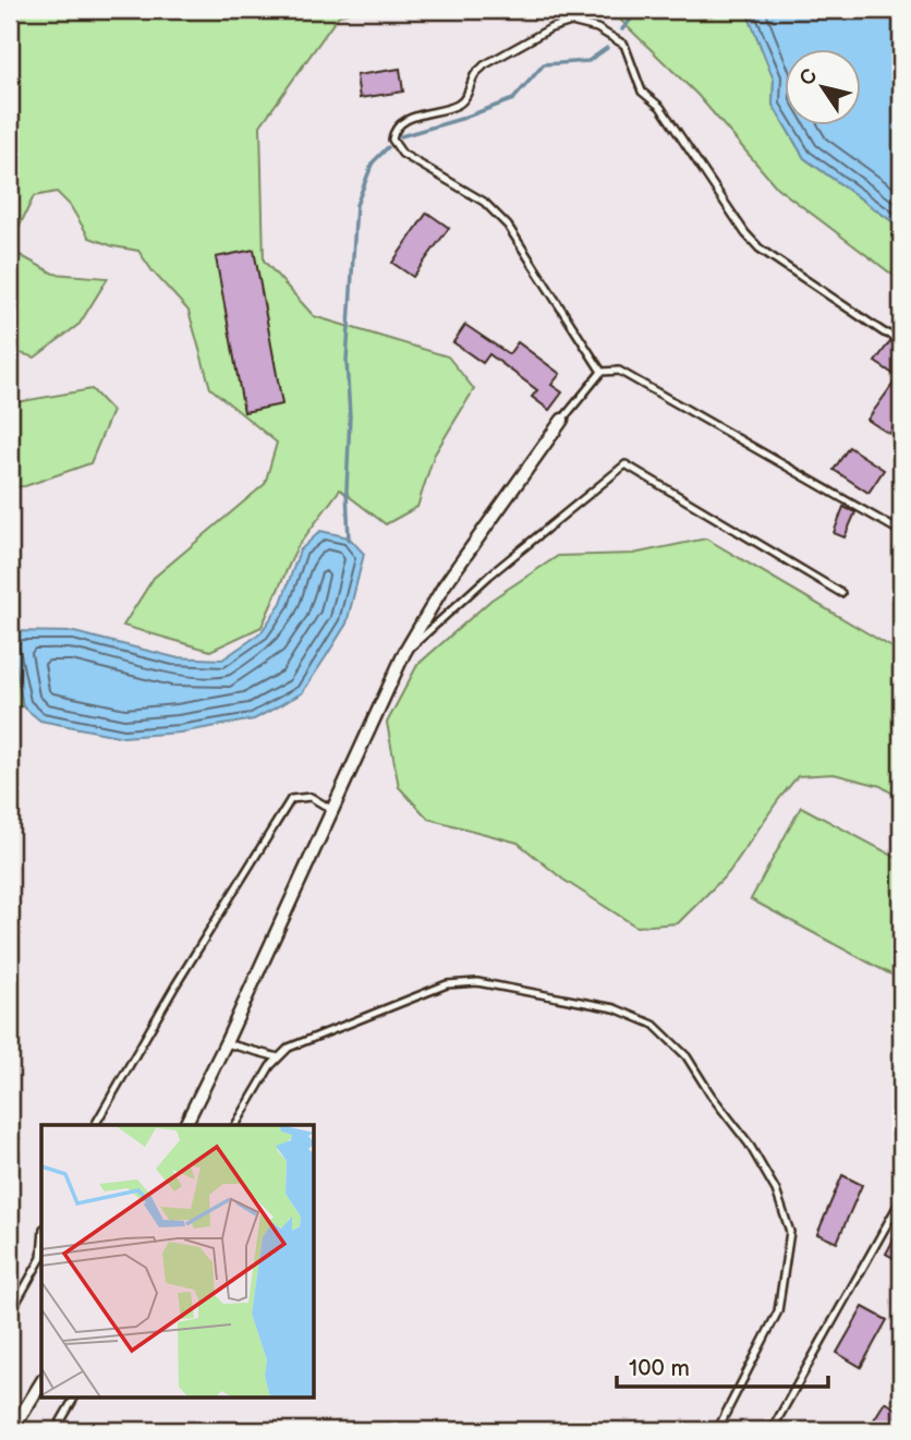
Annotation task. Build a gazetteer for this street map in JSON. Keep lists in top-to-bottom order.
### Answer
{
  "scale_bar": "100 m",
  "north": "top left"
}
